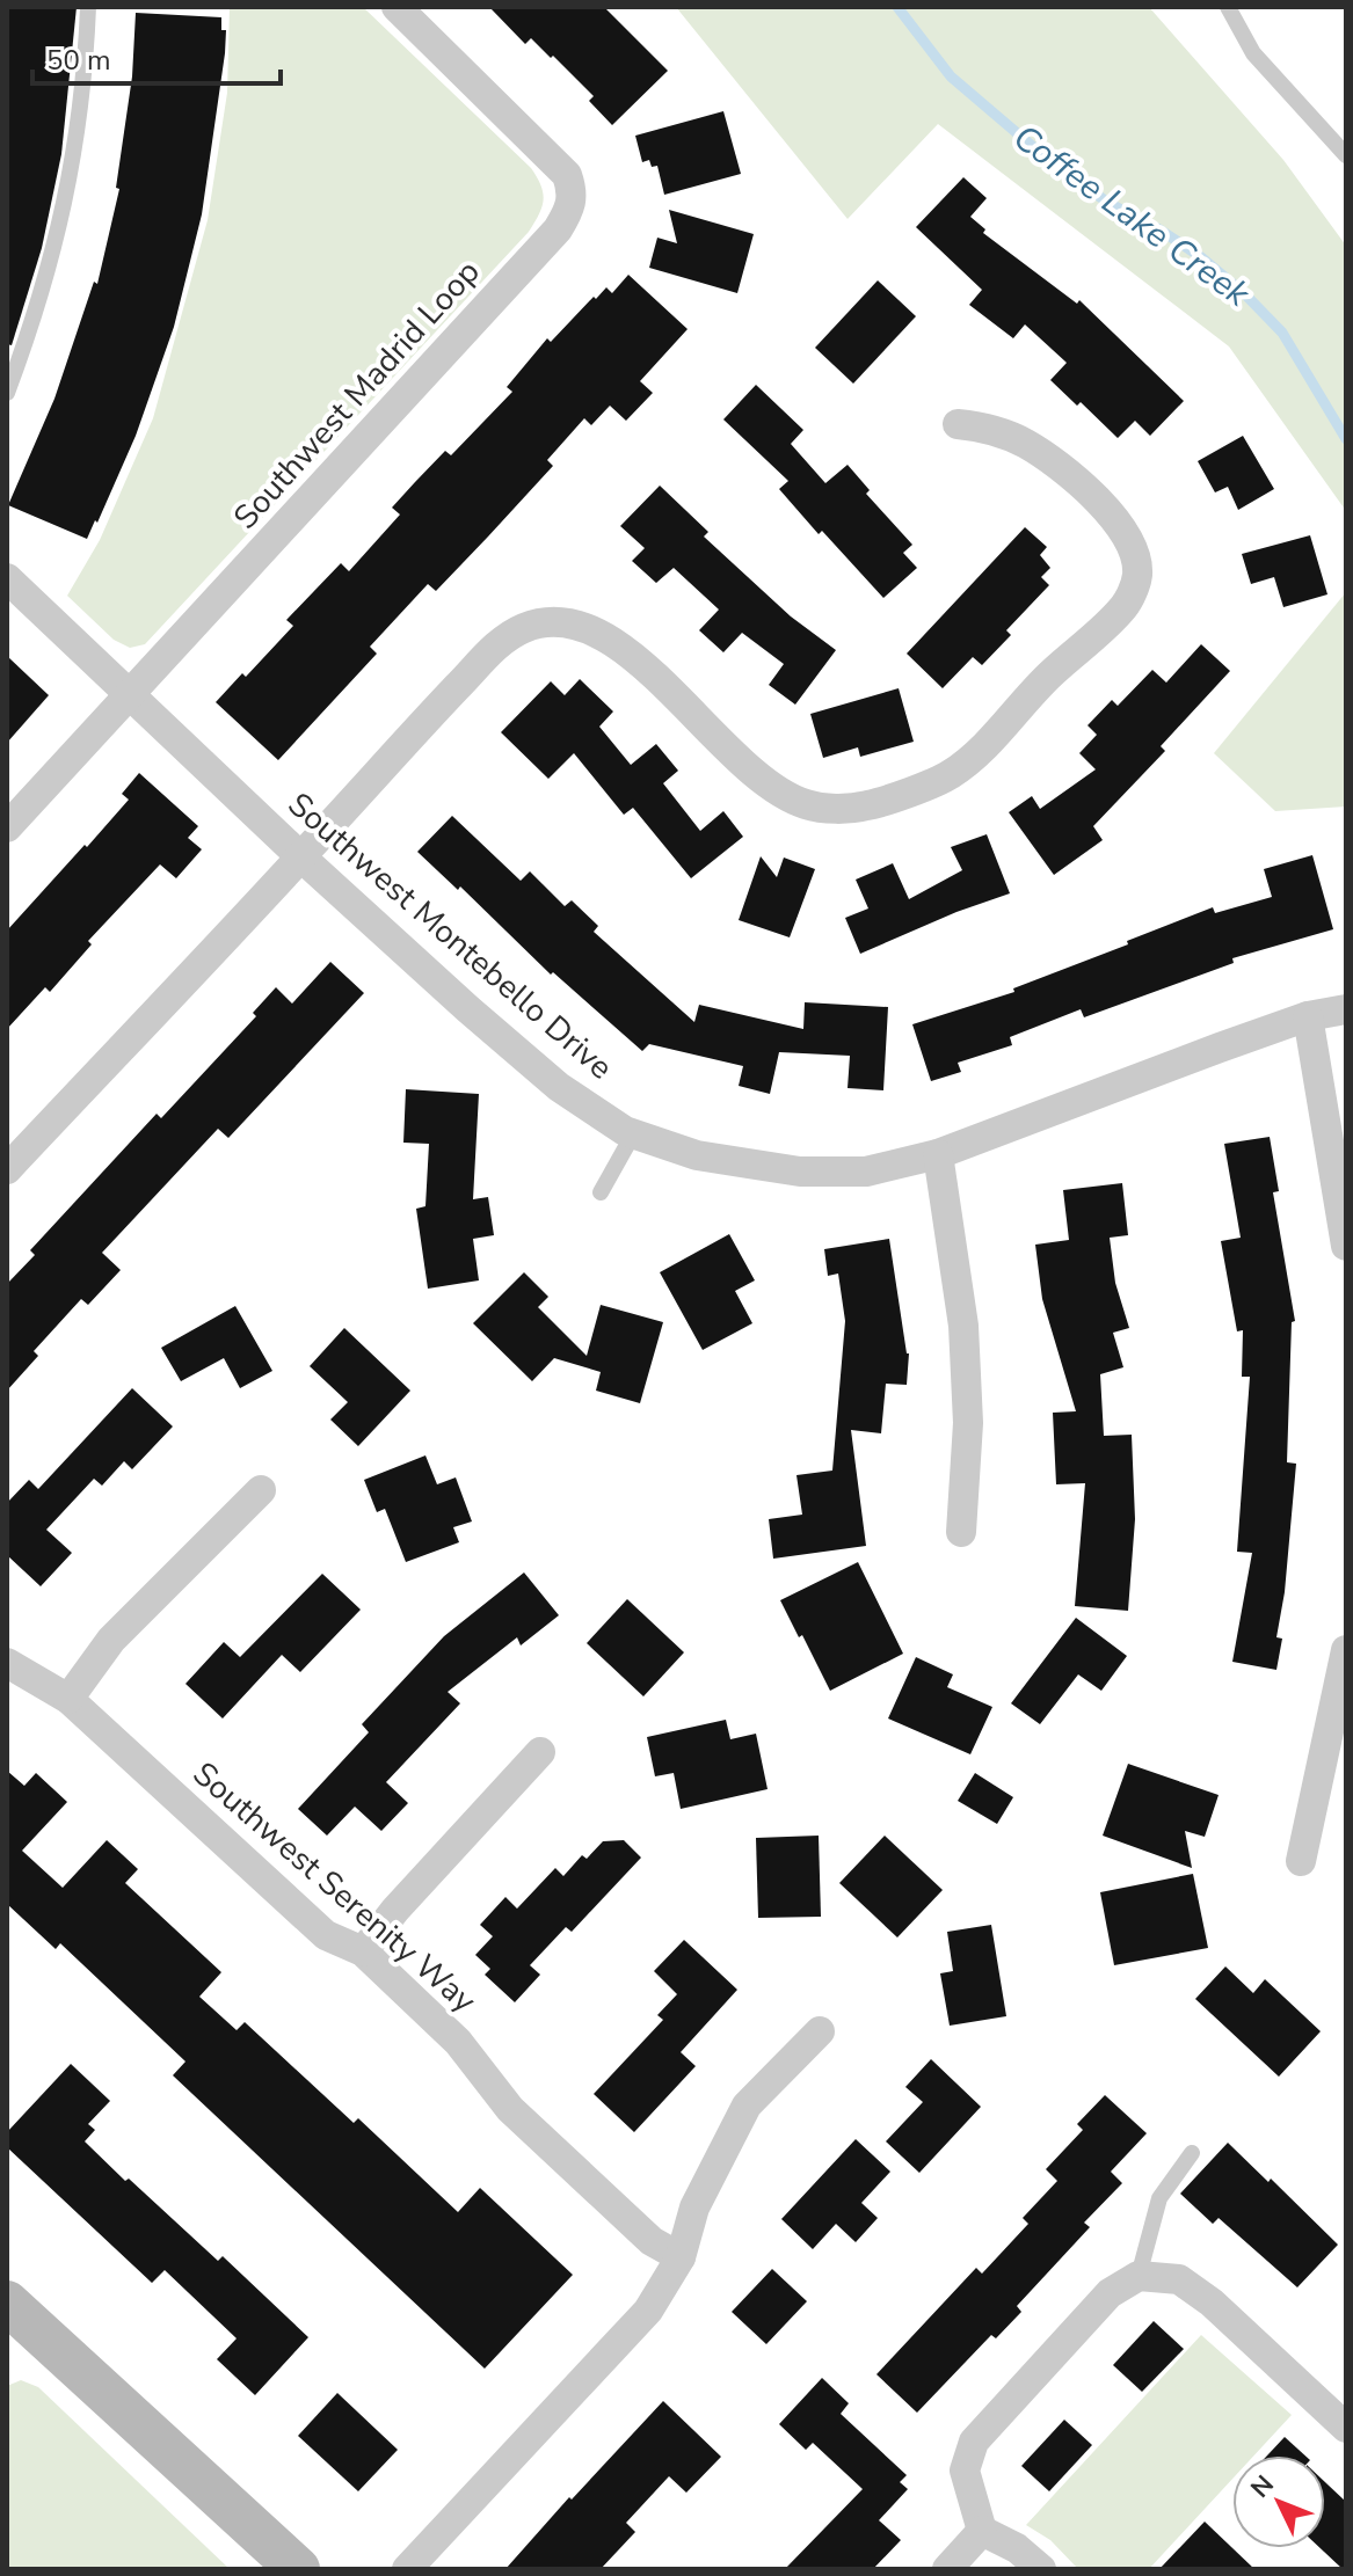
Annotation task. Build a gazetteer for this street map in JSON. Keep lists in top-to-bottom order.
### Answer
{
  "streets": {
    "street": ["Southwest Madrid Loop", "Southwest Montebello Drive", "Southwest Serenity Way"]
  },
  "crossings": [
    ["Southwest Madrid Loop", "Southwest Montebello Drive"]
  ],
  "water": ["Coffee Lake Creek"],
  "scale_bar": "50 m",
  "north": "top left"
}
